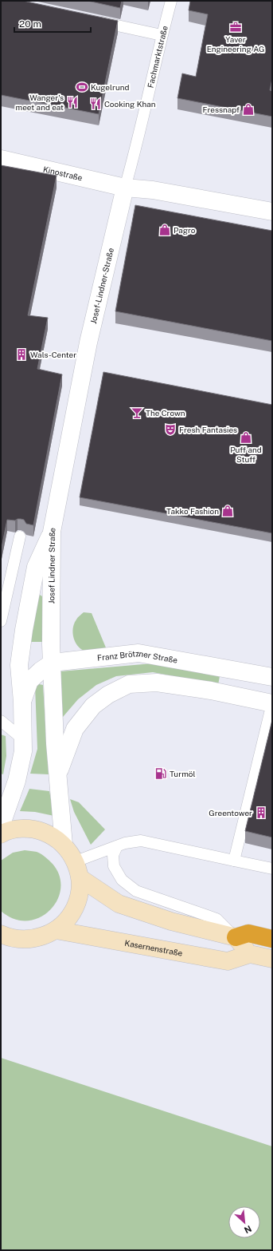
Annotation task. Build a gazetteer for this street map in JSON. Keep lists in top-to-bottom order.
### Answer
{
  "streets": {
    "main road": ["Kasernenstraße"],
    "street": [
      "Kinostraße",
      "Josef-Lindner-Straße",
      "Josef Lindner Straße",
      "Franz Brötzner Straße"
    ],
    "lane": ["Fachmarktstraße"]
  },
  "crossings": [
    ["Fachmarktstraße", "Kinostraße"],
    ["Fachmarktstraße", "Josef-Lindner-Straße"],
    ["Kinostraße", "Josef-Lindner-Straße"],
    ["Josef-Lindner-Straße", "Josef Lindner Straße"],
    ["Josef Lindner Straße", "Franz Brötzner Straße"]
  ],
  "places": {
    "office": ["Yaver Engineering AG"],
    "sports": ["Kugelrund"],
    "restaurant": ["Wanger's meet and eat", "Cooking Khan"],
    "shop": [
      "Fressnapf",
      "Pagro",
      "Puff and Stuff",
      "Takko Fashion"
    ],
    "building": ["Wals-Center", "Greentower"],
    "bar": ["The Crown"],
    "theatre": ["Fresh Fantasies"],
    "fuel station": ["Turmöl"]
  },
  "scale_bar": "20 m",
  "north": "bottom right"
}
